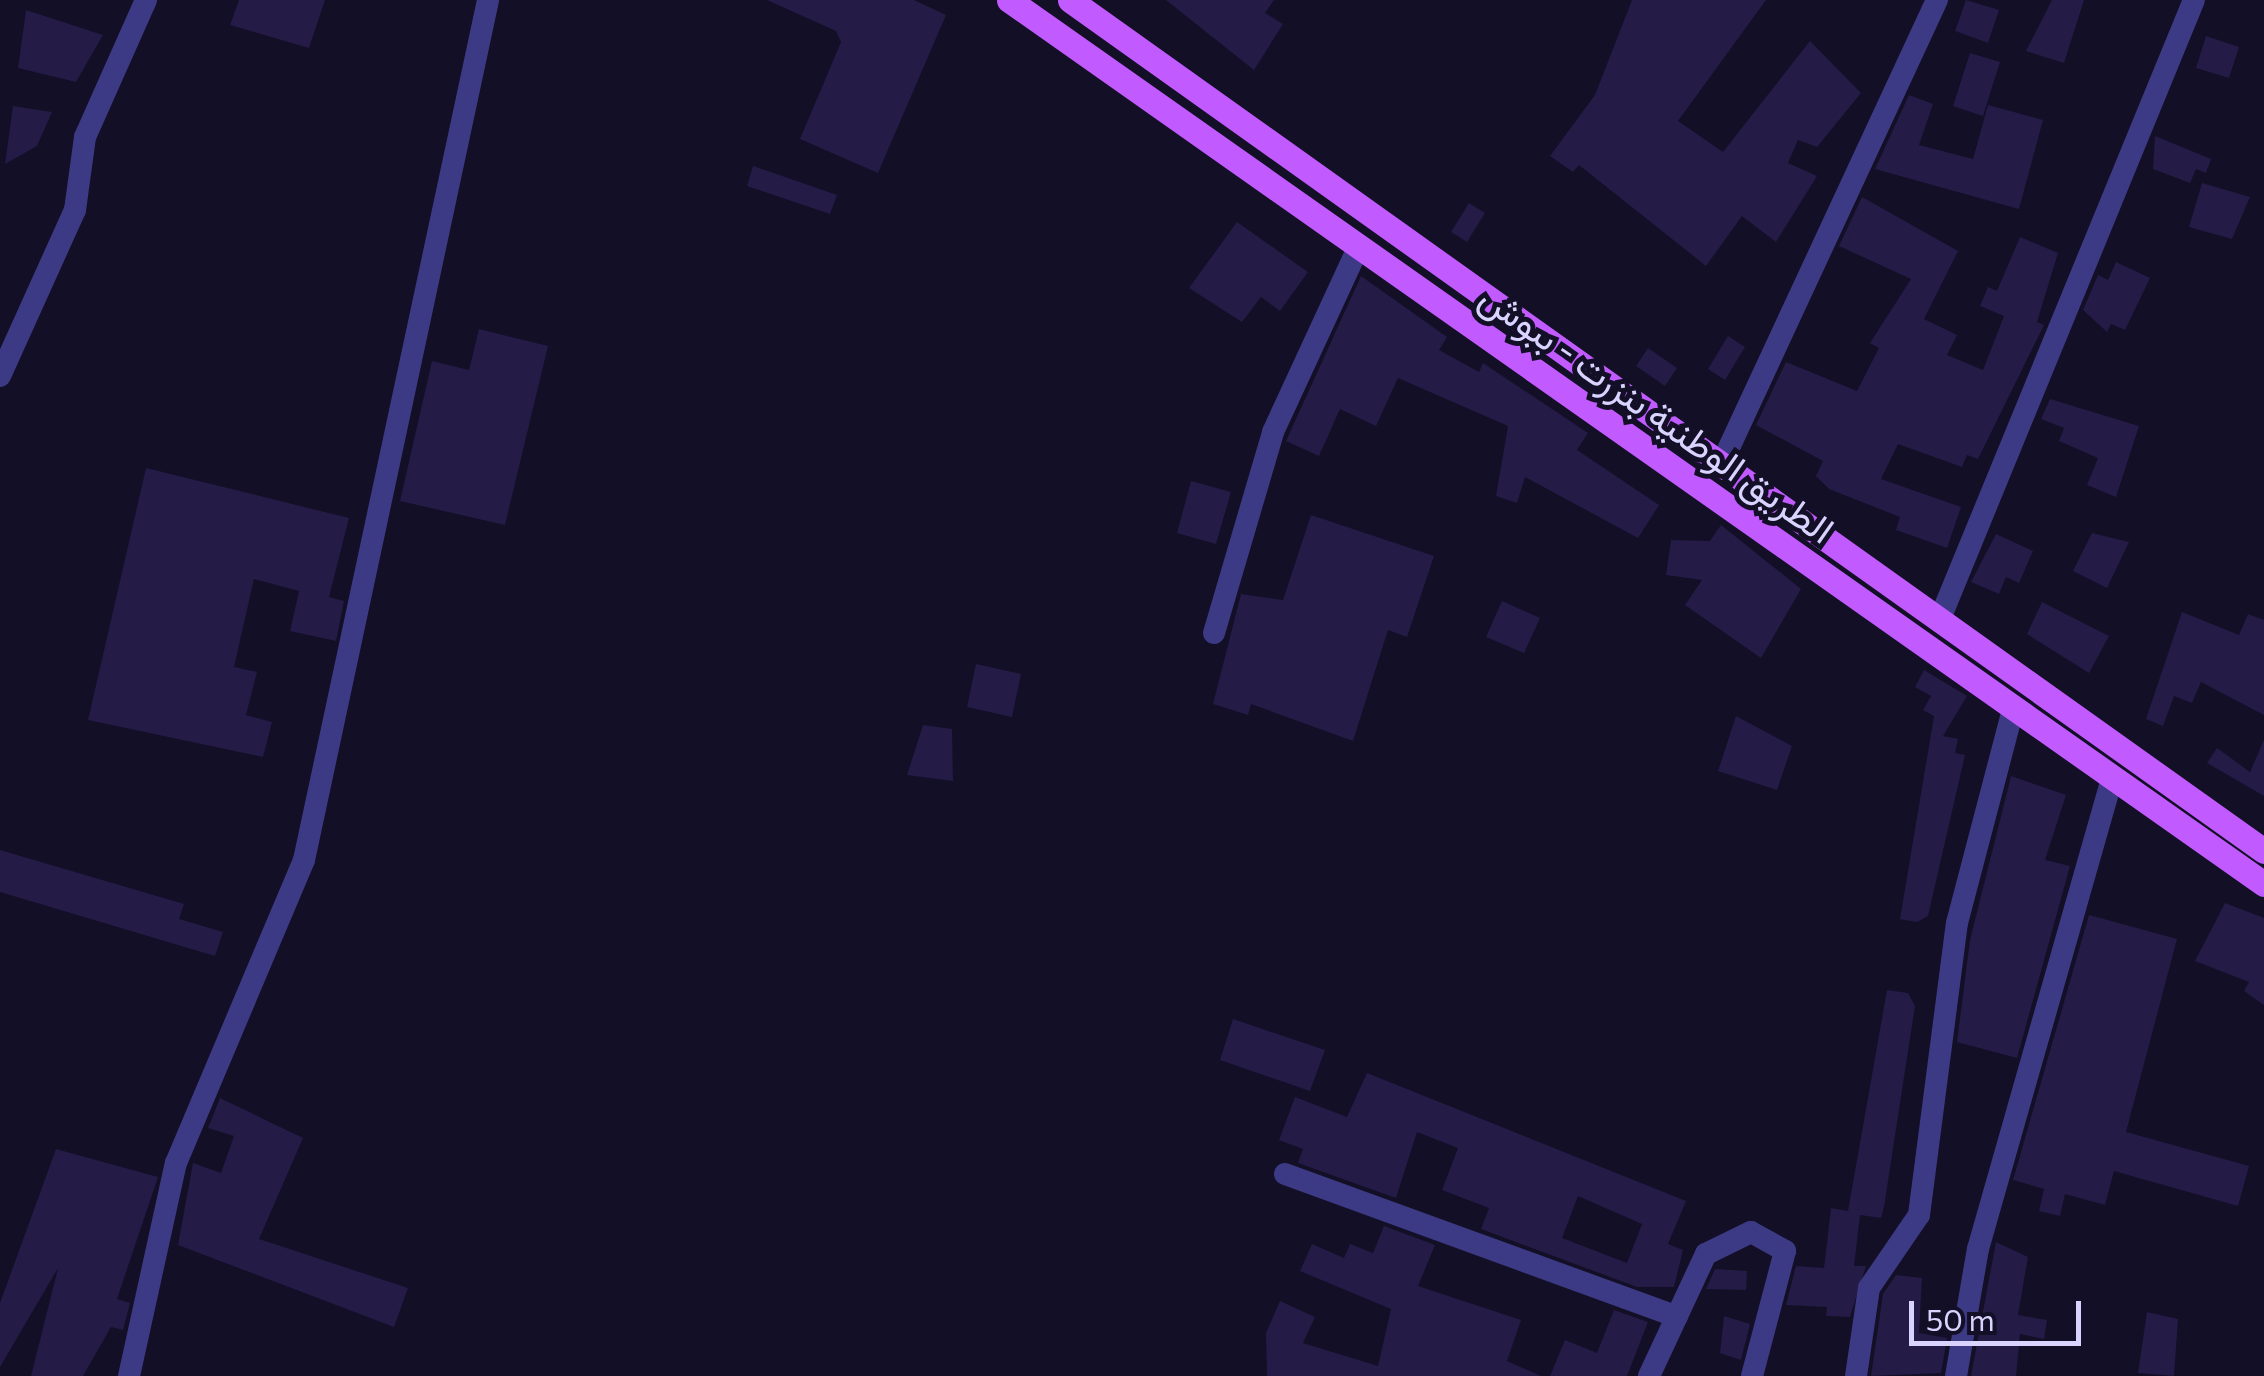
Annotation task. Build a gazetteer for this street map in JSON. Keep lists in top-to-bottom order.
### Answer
{
  "streets": {
    "main road": ["الطريق الوطنية بنزرت - ببوش"]
  },
  "scale_bar": "50 m"
}
